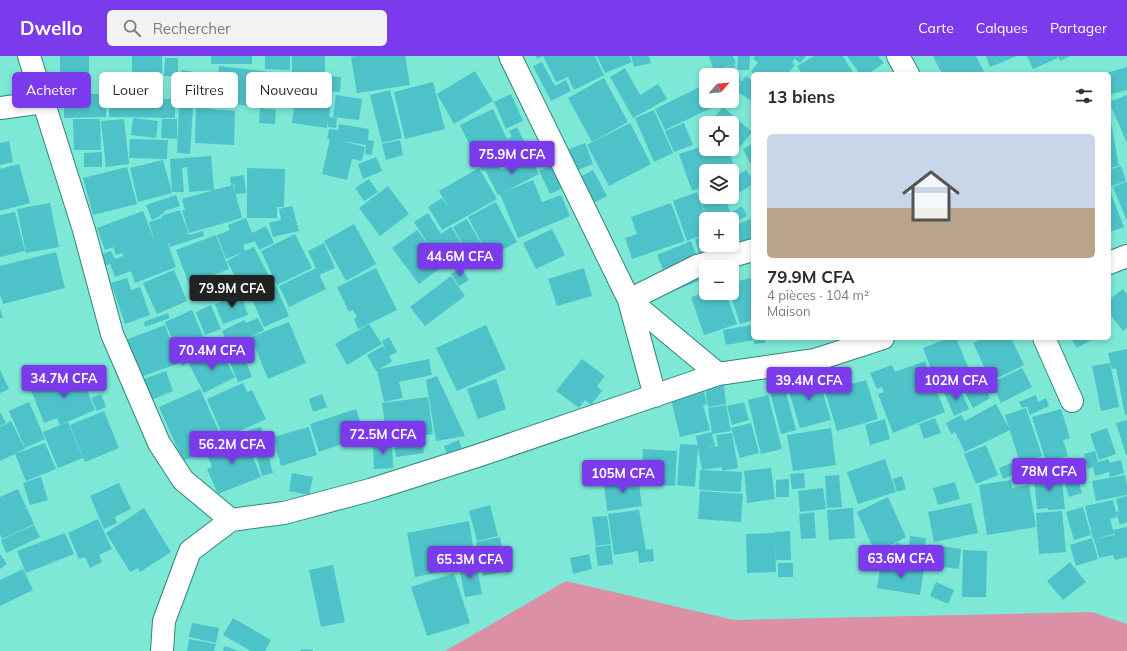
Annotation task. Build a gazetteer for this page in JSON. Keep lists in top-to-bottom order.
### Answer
{
  "north": "top right",
  "page": {
    "header": "Dwello",
    "search": "Rechercher",
    "nav": ["Carte", "Calques", "Partager"],
    "map_buttons": ["+", "−"],
    "chip": [
      "Acheter",
      "Louer",
      "Filtres",
      "Nouveau"
    ],
    "heading": "13 biens",
    "list": [
      {
        "name": "79.9M CFA",
        "note": "4 pièces · 104 m² · Maison"
      }
    ],
    "price": [
      "75.9M CFA",
      "44.6M CFA",
      "79.9M CFA",
      "70.4M CFA",
      "34.7M CFA",
      "39.4M CFA",
      "102M CFA",
      "72.5M CFA",
      "56.2M CFA",
      "78M CFA",
      "105M CFA",
      "63.6M CFA",
      "65.3M CFA"
    ]
  }
}
